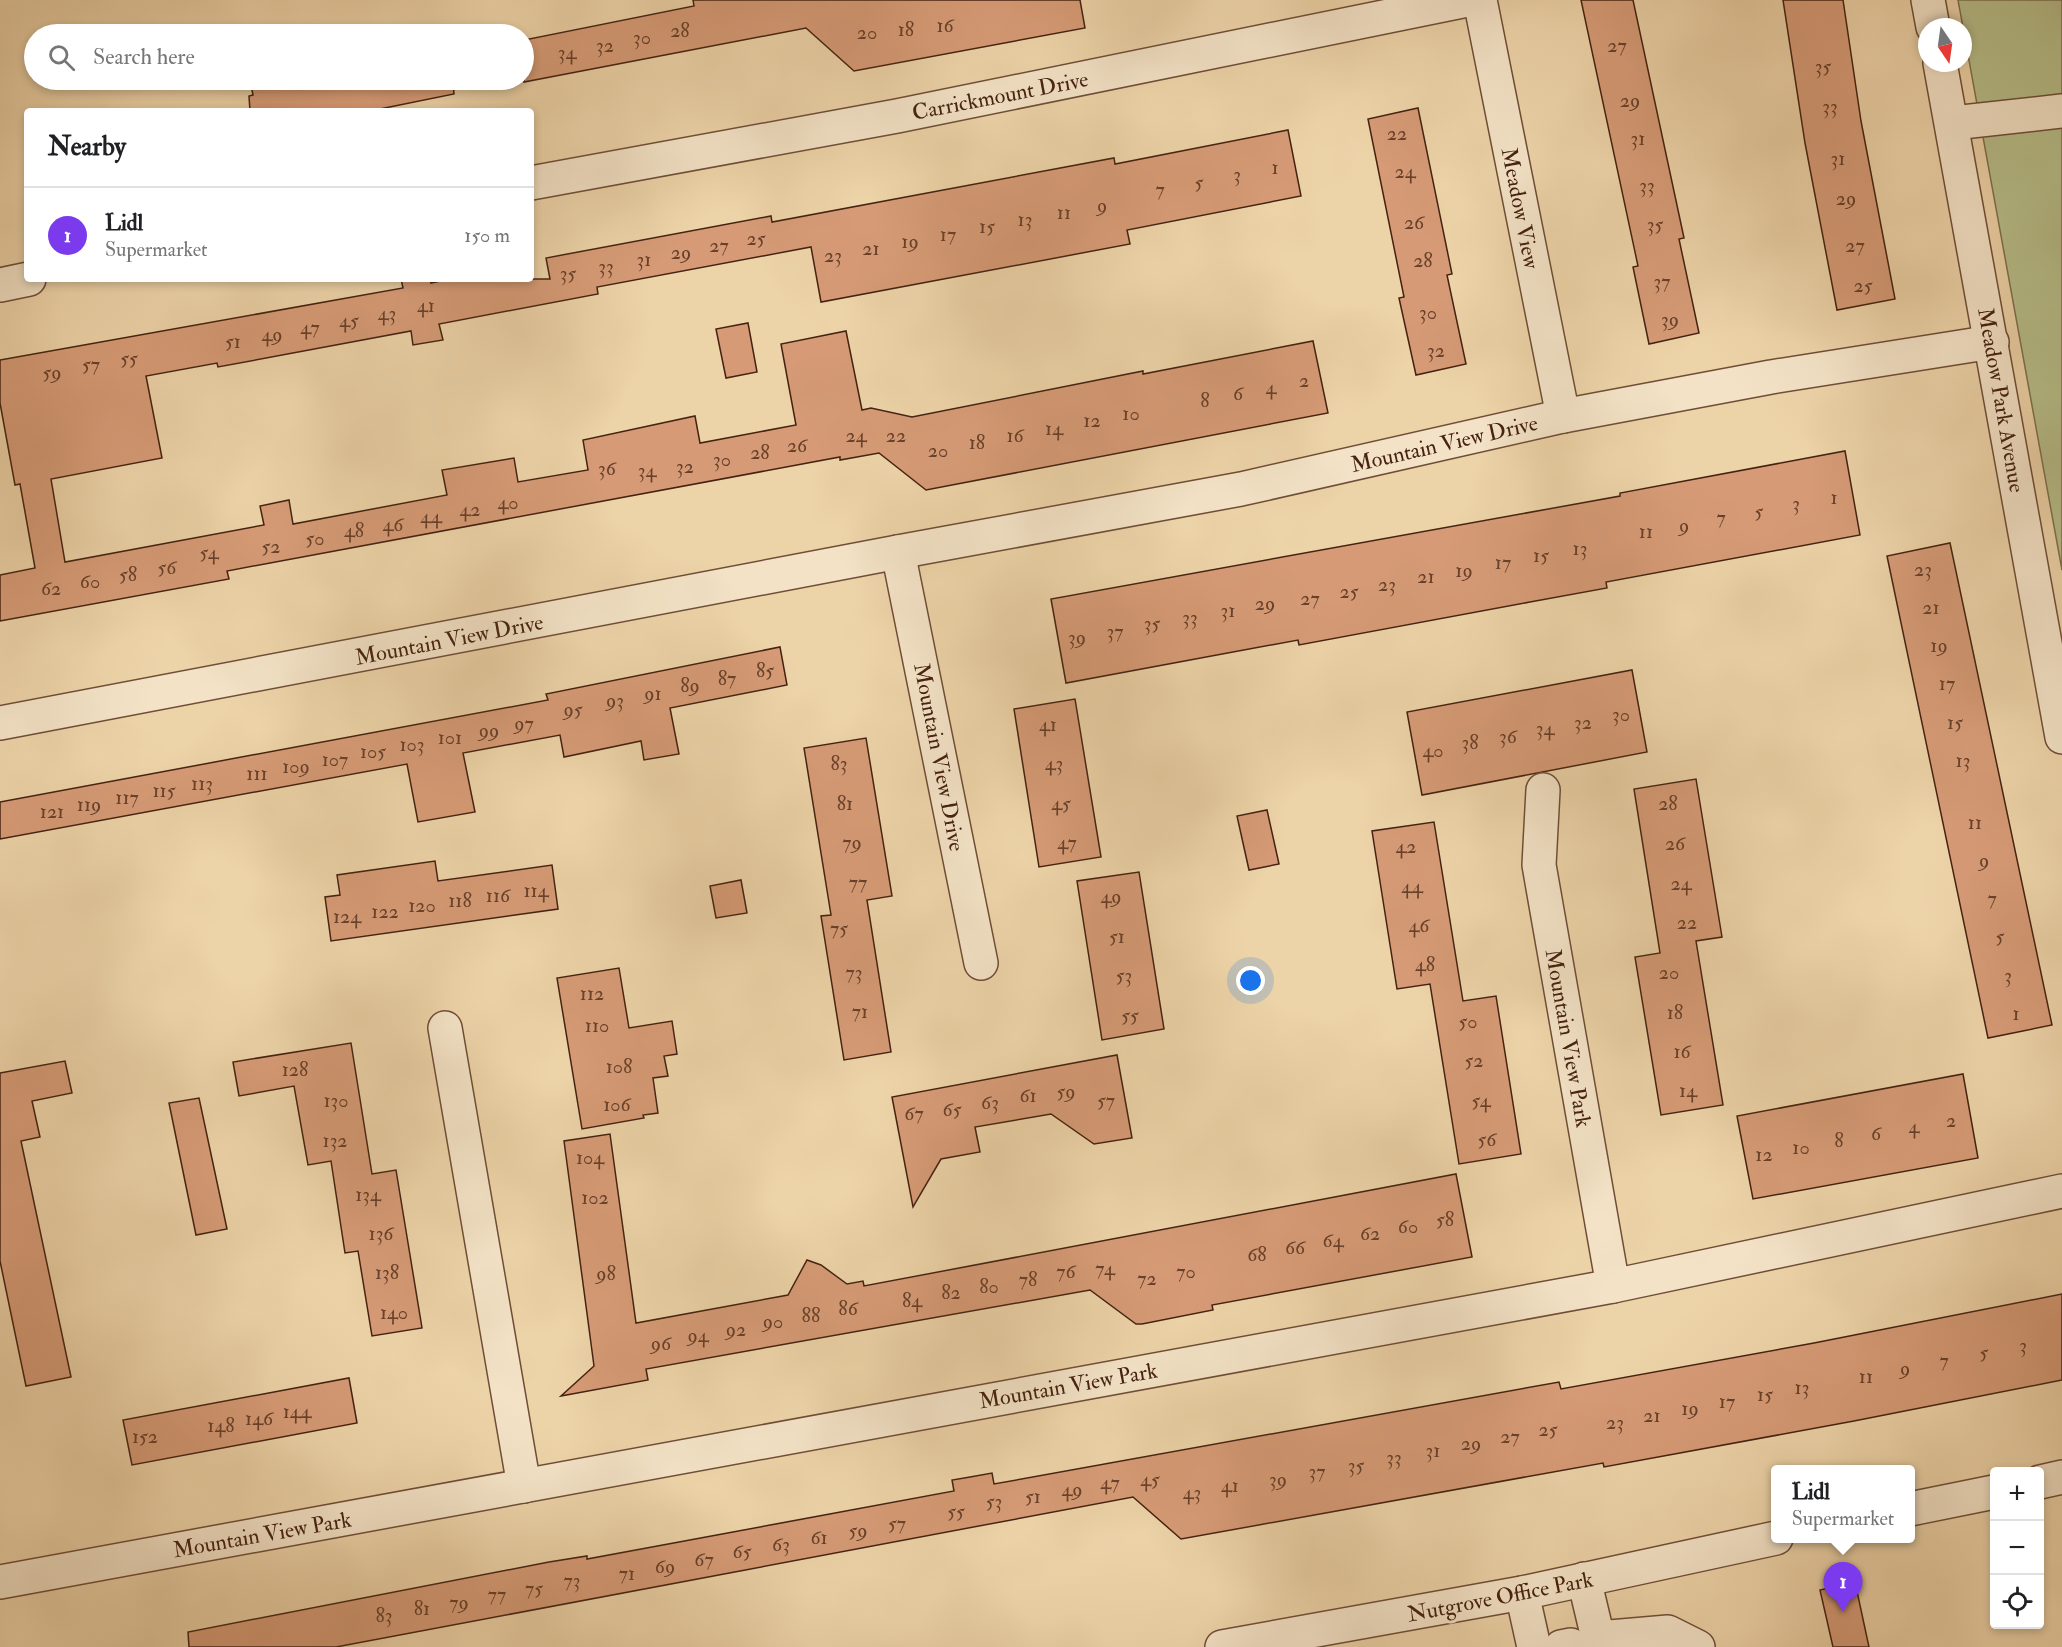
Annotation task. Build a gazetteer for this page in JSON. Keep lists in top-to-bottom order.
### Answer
{
  "streets": {
    "street": [
      "Carrickmount Drive",
      "Meadow View",
      "Meadow Park Avenue",
      "Mountain View Drive",
      "Mountain View Park",
      "Nutgrove Office Park"
    ]
  },
  "crossings": [
    ["Meadow View", "Mountain View Drive"],
    ["Meadow Park Avenue", "Mountain View Drive"]
  ],
  "house_numbers": [
    "16",
    "18",
    "28",
    "20",
    "30",
    "32",
    "27",
    "34",
    "35",
    "29",
    "33",
    "22",
    "31",
    "31",
    "1",
    "24",
    "3",
    "5",
    "33",
    "7",
    "29",
    "9",
    "11",
    "13",
    "26",
    "35",
    "15",
    "17",
    "25",
    "19",
    "27",
    "27",
    "21",
    "29",
    "23",
    "31",
    "28",
    "33",
    "35",
    "37",
    "25",
    "41",
    "30",
    "43",
    "39",
    "45",
    "47",
    "49",
    "51",
    "32",
    "55",
    "57",
    "59",
    "2",
    "4",
    "6",
    "8",
    "10",
    "12",
    "14",
    "24",
    "22",
    "16",
    "18",
    "26",
    "20",
    "28",
    "30",
    "32",
    "36",
    "34",
    "1",
    "40",
    "3",
    "42",
    "5",
    "44",
    "7",
    "46",
    "9",
    "48",
    "11",
    "50",
    "52",
    "13",
    "54",
    "15",
    "17",
    "56",
    "23",
    "19",
    "58",
    "21",
    "60",
    "23",
    "62",
    "25",
    "27",
    "29",
    "21",
    "31",
    "33",
    "35",
    "37",
    "39",
    "19",
    "85",
    "87",
    "17",
    "89",
    "91",
    "93",
    "95",
    "30",
    "32",
    "15",
    "97",
    "41",
    "34",
    "99",
    "36",
    "101",
    "38",
    "103",
    "40",
    "105",
    "107",
    "13",
    "83",
    "43",
    "109",
    "111",
    "113",
    "115",
    "117",
    "81",
    "45",
    "28",
    "119",
    "121",
    "11",
    "79",
    "47",
    "26",
    "42",
    "9",
    "77",
    "24",
    "44",
    "114",
    "116",
    "49",
    "7",
    "118",
    "120",
    "122",
    "124",
    "22",
    "46",
    "75",
    "51",
    "5",
    "48",
    "73",
    "20",
    "53",
    "3",
    "112",
    "71",
    "18",
    "1",
    "55",
    "50",
    "110",
    "16",
    "52",
    "108",
    "128",
    "14",
    "59",
    "61",
    "130",
    "57",
    "54",
    "63",
    "106",
    "65",
    "67",
    "2",
    "4",
    "6",
    "56",
    "132",
    "8",
    "10",
    "12",
    "104",
    "134",
    "102",
    "58",
    "60",
    "136",
    "62",
    "64",
    "66",
    "68",
    "74",
    "76",
    "70",
    "138",
    "98",
    "72",
    "78",
    "80",
    "82",
    "84",
    "86",
    "140",
    "88",
    "90",
    "92",
    "94",
    "96",
    "3",
    "5",
    "7",
    "9",
    "11",
    "13",
    "15",
    "17",
    "19",
    "144",
    "21",
    "146",
    "23",
    "148",
    "25",
    "152",
    "27",
    "29",
    "31",
    "33",
    "35",
    "37",
    "45",
    "39",
    "47",
    "41",
    "49",
    "43",
    "51",
    "53",
    "55",
    "57",
    "59",
    "61",
    "63",
    "65",
    "67",
    "69",
    "71",
    "73",
    "75",
    "77",
    "79",
    "81",
    "83"
  ],
  "north": "bottom",
  "page": {
    "search": "Search here",
    "heading": "Nearby",
    "list": [
      {
        "mark": "1",
        "name": "Lidl",
        "note": "Supermarket",
        "value": "150 m"
      }
    ],
    "popup": ["Lidl", "Supermarket"],
    "map_buttons": ["+", "−"],
    "pins": "1"
  }
}
